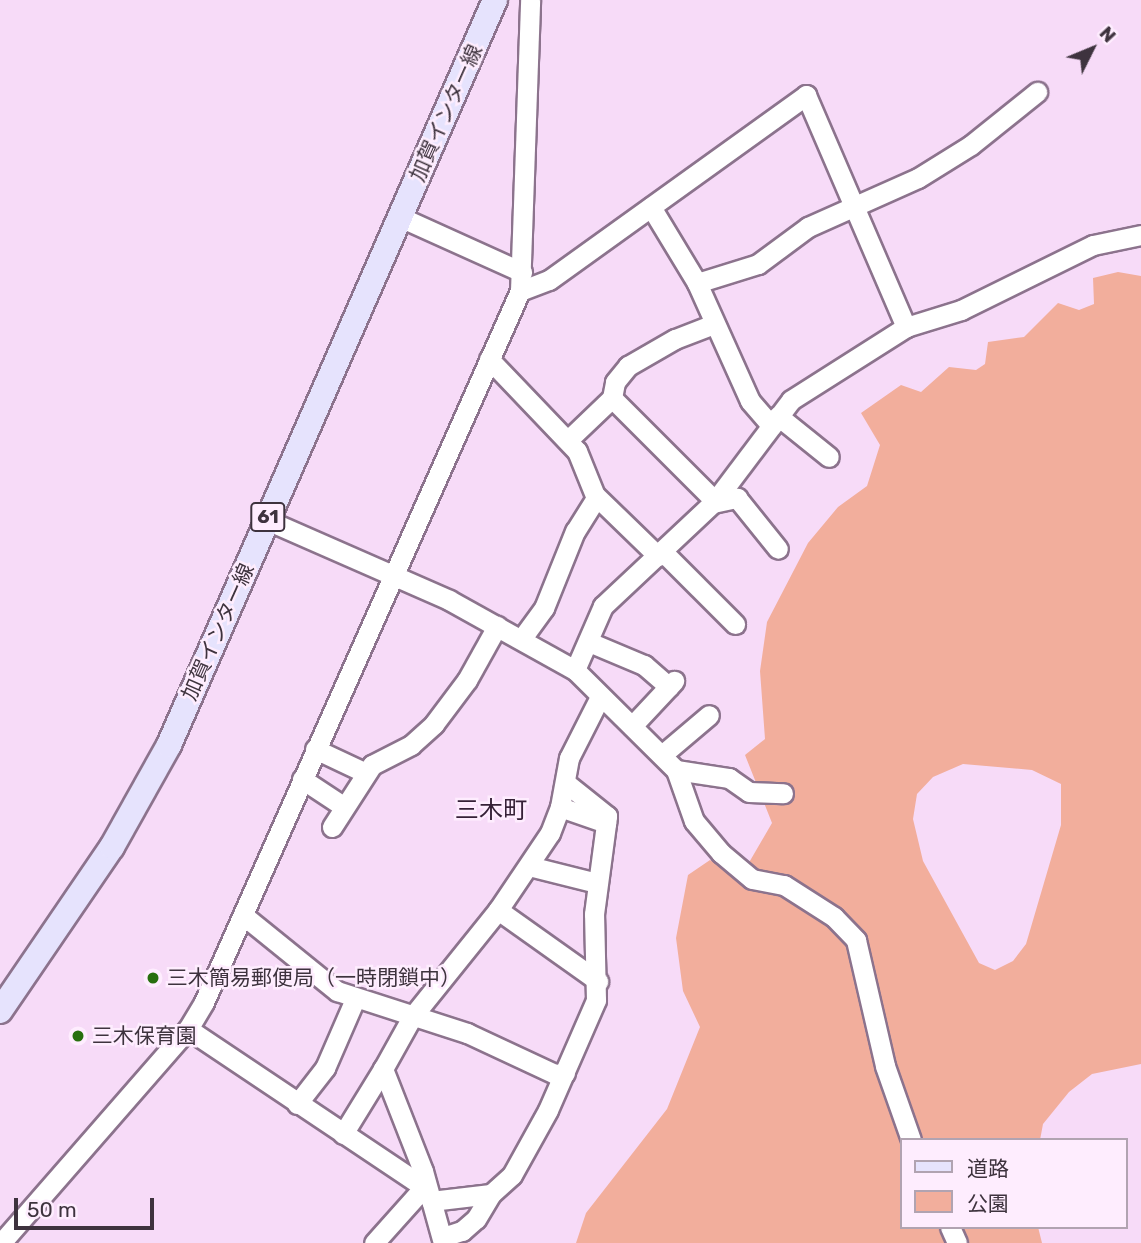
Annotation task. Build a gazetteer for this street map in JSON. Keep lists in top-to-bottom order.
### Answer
{
  "streets": {
    "main road": ["加賀インター線", "61"]
  },
  "districts": ["三木町"],
  "places": ["三木簡易郵便局（一時閉鎖中）", "三木保育園"],
  "legend": ["道路", "公園"],
  "scale_bar": "50 m",
  "north": "top right"
}
